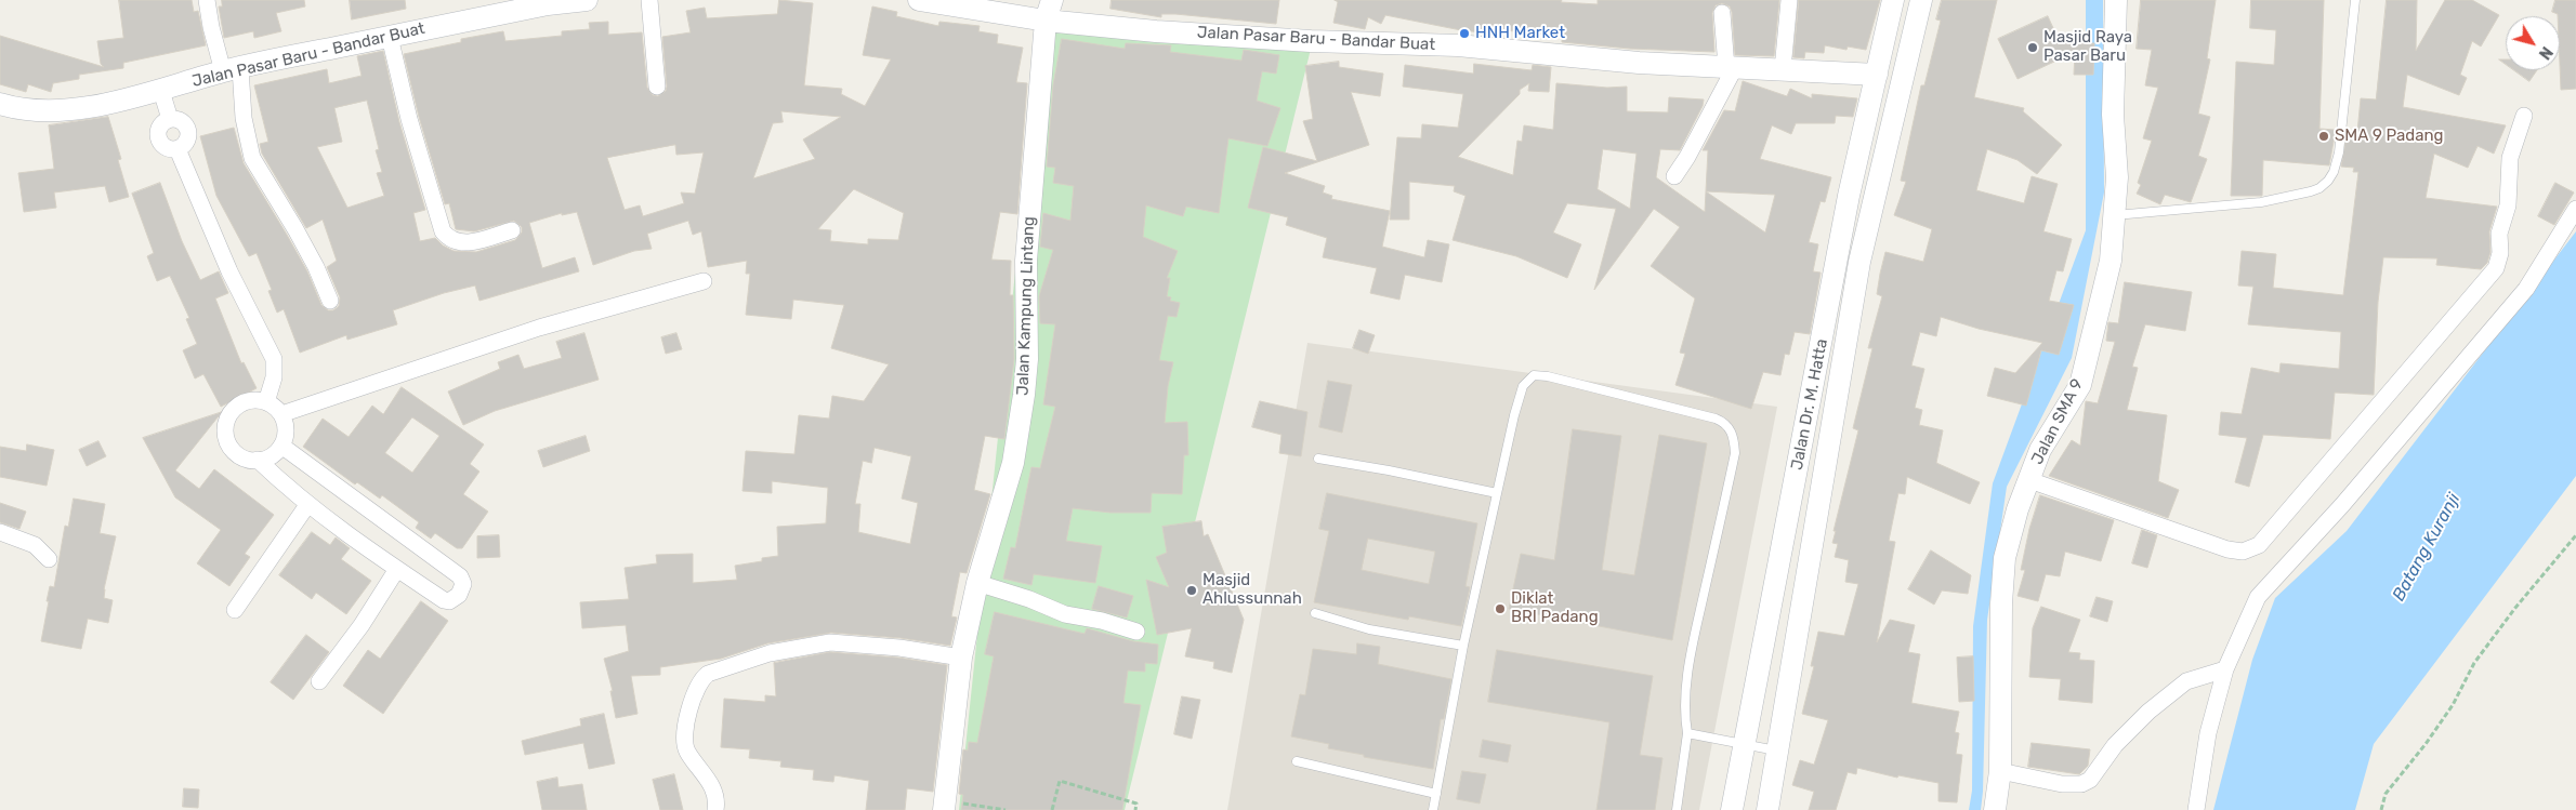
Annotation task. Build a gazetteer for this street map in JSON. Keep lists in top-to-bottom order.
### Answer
{
  "streets": {
    "street": [
      "Jalan Pasar Baru - Bandar Buat",
      "Jalan Kampung Lintang",
      "Jalan Dr. M. Hatta",
      "Jalan SMA 9"
    ]
  },
  "crossings": [
    ["Jalan Pasar Baru - Bandar Buat", "Jalan Kampung Lintang"],
    ["Jalan Pasar Baru - Bandar Buat", "Jalan Dr. M. Hatta"]
  ],
  "water": ["Batang Kuranji"],
  "places": [
    "HNH Market",
    "Masjid Raya Pasar Baru",
    "SMA 9 Padang",
    "Masjid Ahlussunnah",
    "Diklat BRI Padang"
  ],
  "north": "bottom right"
}
